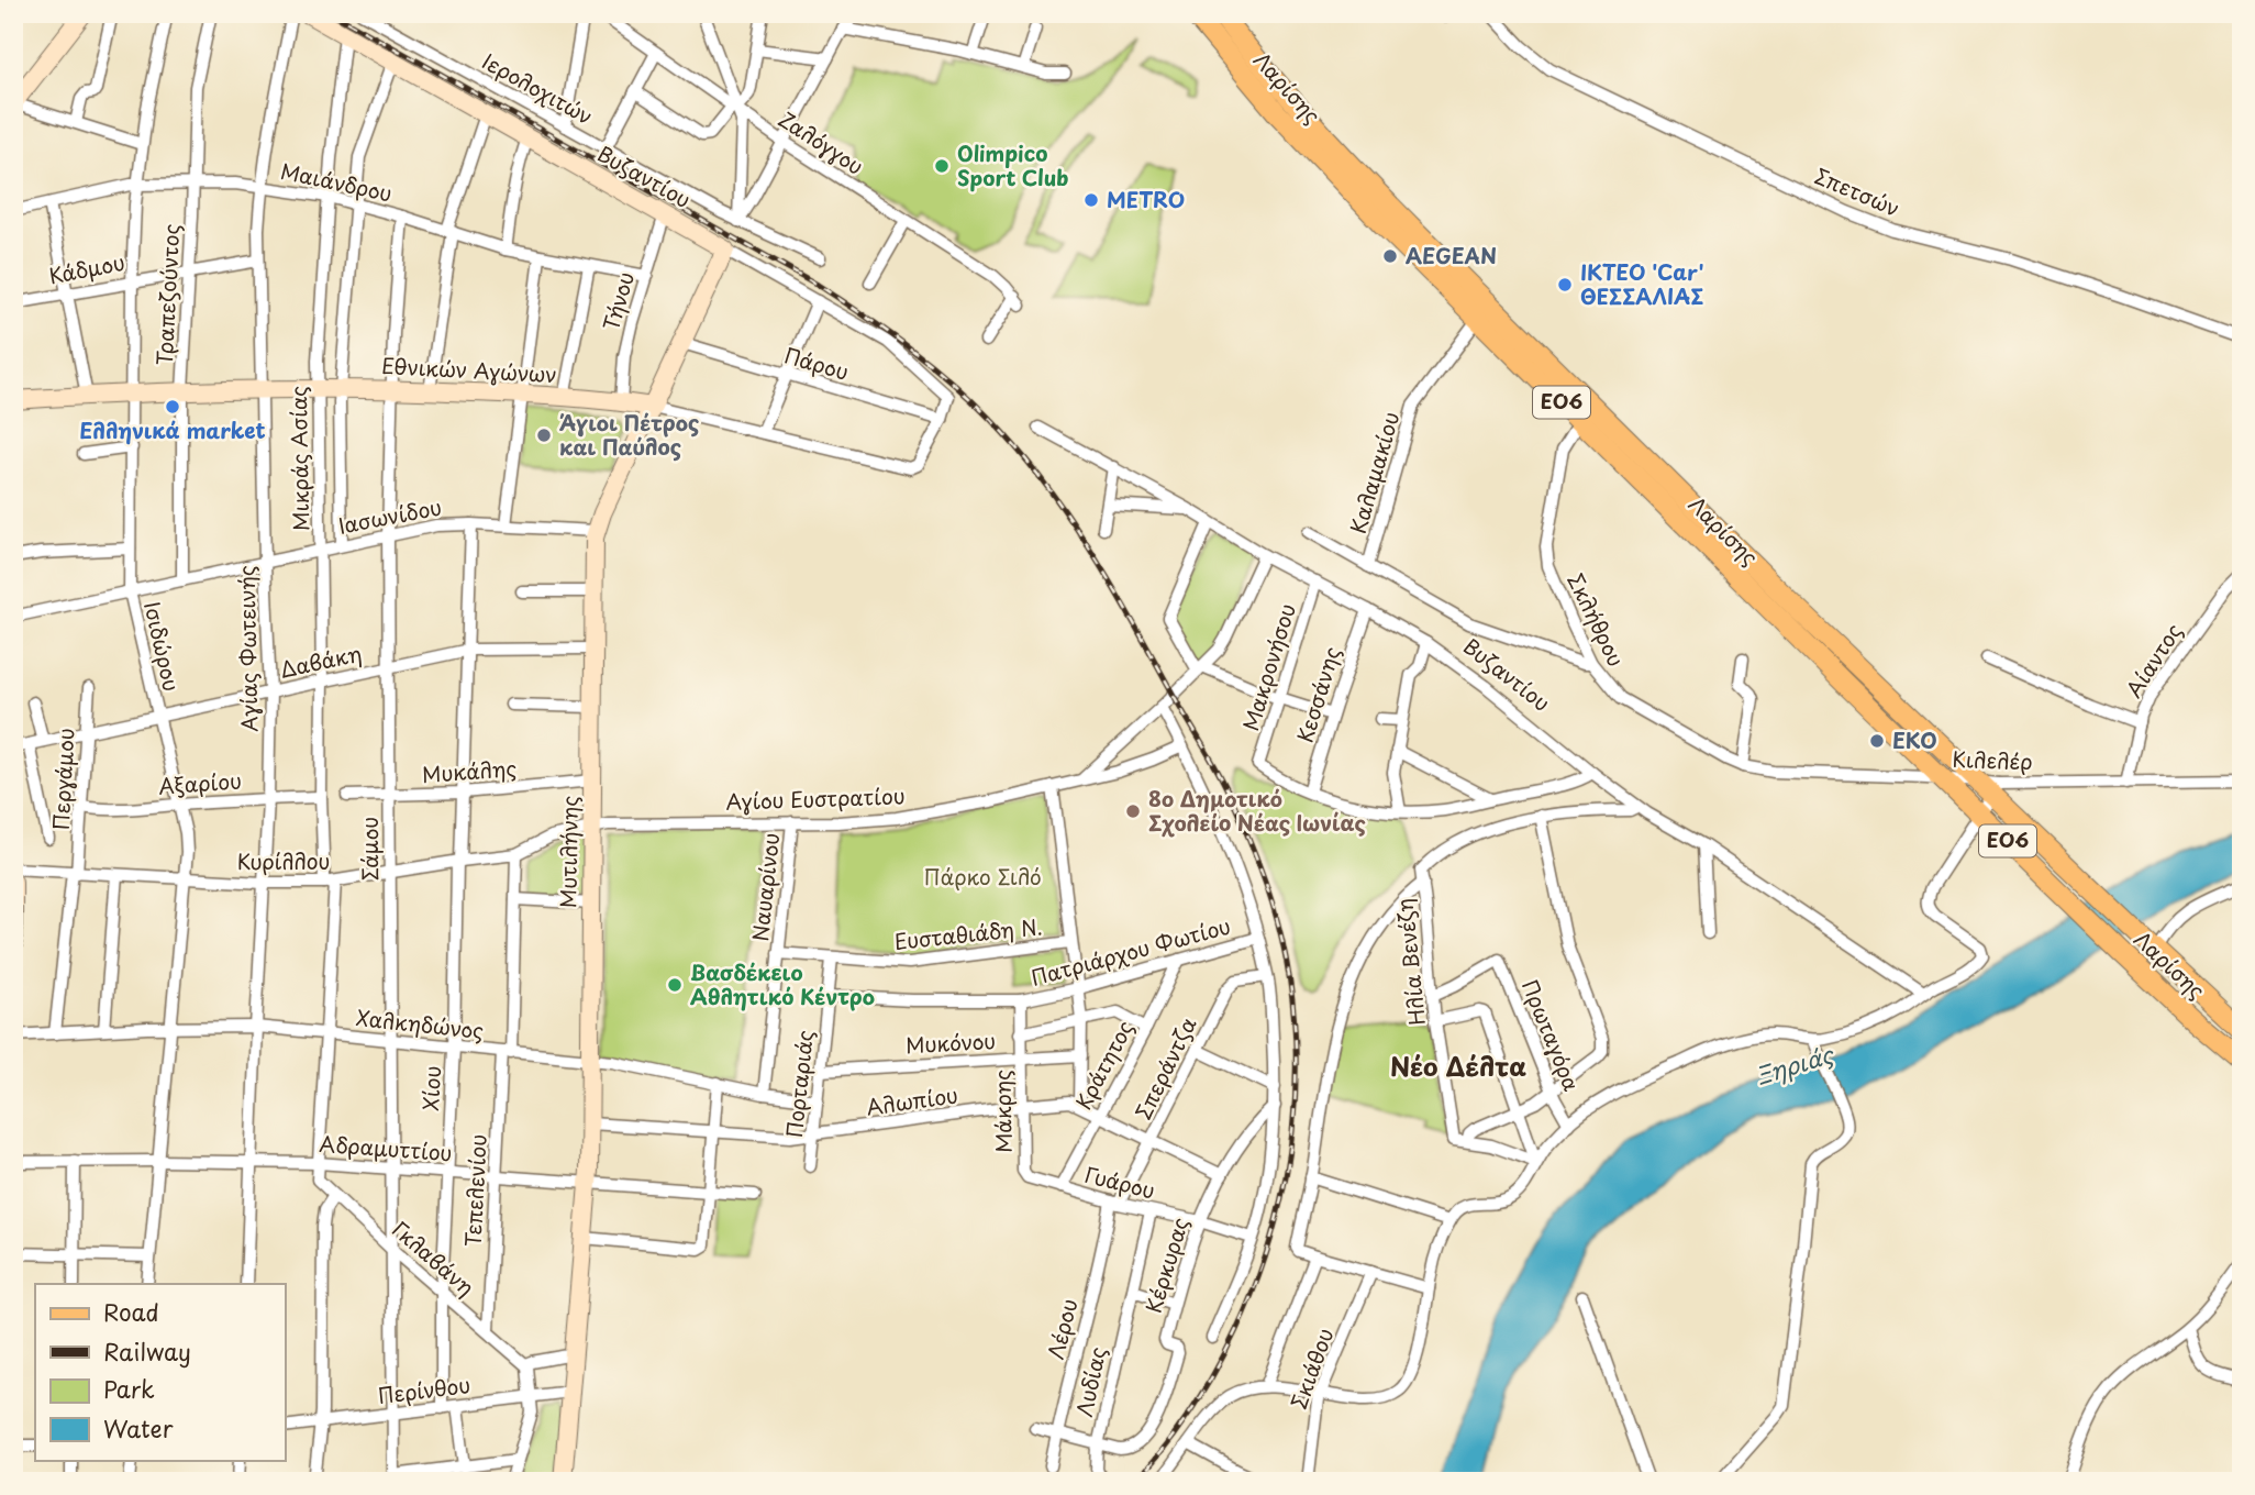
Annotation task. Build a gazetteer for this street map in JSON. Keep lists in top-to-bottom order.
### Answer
{
  "streets": {
    "main road": ["Λαρίσης", "ΕΟ6"],
    "street": [
      "Ιερολοχιτών",
      "Ζαλόγγου",
      "Βυζαντίου",
      "Μαιάνδρου",
      "Σπετσών",
      "Κάδμου",
      "Τραπεζούντος",
      "Τήνου",
      "Πάρου",
      "Εθνικών Αγώνων",
      "Μικράς Ασίας",
      "Καλαμακίου",
      "Ιασωνίδου",
      "Σκλήθρου",
      "Ισιδώρου",
      "Αγίας Φωτεινής",
      "Αίαντος",
      "Δαβάκη",
      "Μακρονήσου",
      "Κεσσάνης",
      "Κιλελέρ",
      "Μυκάλης",
      "Περγάμου",
      "Αξαρίου",
      "Αγίου Ευστρατίου",
      "Σάμου",
      "Μυτιλήνης",
      "Κυρίλλου",
      "Ναυαρίνου",
      "Ευσταθιάδη Ν.",
      "Πατριάρχου Φωτίου",
      "Ηλία Βενέζη",
      "Χαλκηδώνος",
      "Πρωταγόρα",
      "Μυκόνου",
      "Κράτητος",
      "Σπεράντζα",
      "Πορταριάς",
      "Χίου",
      "Αλωπίου",
      "Μάκρης",
      "Αδραμυττίου",
      "Γυάρου",
      "Τεπελενίου",
      "Γκλαβάνη",
      "Κέρκυρας",
      "Λέρου",
      "Σκιάθου",
      "Λυδίας",
      "Περίνθου"
    ]
  },
  "crossings": [
    ["Λαρίσης", "Καλαμακίου"],
    ["Λαρίσης", "Σκλήθρου"],
    ["Λαρίσης", "Κιλελέρ"],
    ["Βυζαντίου", "Τήνου"],
    ["Βυζαντίου", "Πάρου"],
    ["Βυζαντίου", "Εθνικών Αγώνων"],
    ["Βυζαντίου", "Μικράς Ασίας"],
    ["Βυζαντίου", "Μακρονήσου"],
    ["Βυζαντίου", "Κεσσάνης"],
    ["Βυζαντίου", "Αγίου Ευστρατίου"],
    ["Βυζαντίου", "Μυτιλήνης"],
    ["Μαιάνδρου", "Τραπεζούντος"],
    ["Μαιάνδρου", "Τήνου"],
    ["Μαιάνδρου", "Μικράς Ασίας"],
    ["Μαιάνδρου", "Ισιδώρου"],
    ["Μαιάνδρου", "Αγίας Φωτεινής"],
    ["Μαιάνδρου", "Σάμου"],
    ["Κάδμου", "Τραπεζούντος"],
    ["Κάδμου", "Ισιδώρου"],
    ["Κάδμου", "Αγίας Φωτεινής"],
    ["Τραπεζούντος", "Εθνικών Αγώνων"],
    ["Τραπεζούντος", "Ιασωνίδου"],
    ["Τήνου", "Εθνικών Αγώνων"],
    ["Πάρου", "Εθνικών Αγώνων"],
    ["Πάρου", "Μυτιλήνης"],
    ["Εθνικών Αγώνων", "Μικράς Ασίας"],
    ["Εθνικών Αγώνων", "Ισιδώρου"],
    ["Εθνικών Αγώνων", "Αγίας Φωτεινής"],
    ["Εθνικών Αγώνων", "Σάμου"],
    ["Εθνικών Αγώνων", "Μυτιλήνης"],
    ["Μικράς Ασίας", "Ιασωνίδου"],
    ["Μικράς Ασίας", "Δαβάκη"],
    ["Μικράς Ασίας", "Αξαρίου"],
    ["Μικράς Ασίας", "Κυρίλλου"],
    ["Μικράς Ασίας", "Χαλκηδώνος"],
    ["Μικράς Ασίας", "Αδραμυττίου"],
    ["Μικράς Ασίας", "Γκλαβάνη"],
    ["Ιασωνίδου", "Ισιδώρου"],
    ["Ιασωνίδου", "Αγίας Φωτεινής"],
    ["Ιασωνίδου", "Σάμου"],
    ["Ιασωνίδου", "Μυτιλήνης"],
    ["Ιασωνίδου", "Χίου"],
    ["Σκλήθρου", "Κιλελέρ"],
    ["Ισιδώρου", "Δαβάκη"],
    ["Ισιδώρου", "Αξαρίου"],
    ["Ισιδώρου", "Κυρίλλου"],
    ["Ισιδώρου", "Χαλκηδώνος"],
    ["Ισιδώρου", "Αδραμυττίου"],
    ["Αγίας Φωτεινής", "Δαβάκη"],
    ["Αγίας Φωτεινής", "Αξαρίου"],
    ["Αγίας Φωτεινής", "Κυρίλλου"],
    ["Αγίας Φωτεινής", "Χαλκηδώνος"],
    ["Αγίας Φωτεινής", "Αδραμυττίου"],
    ["Αίαντος", "Κιλελέρ"],
    ["Δαβάκη", "Περγάμου"],
    ["Δαβάκη", "Σάμου"],
    ["Δαβάκη", "Μυτιλήνης"],
    ["Δαβάκη", "Χίου"],
    ["Μακρονήσου", "Κεσσάνης"],
    ["Μυκάλης", "Σάμου"],
    ["Μυκάλης", "Μυτιλήνης"],
    ["Μυκάλης", "Χίου"],
    ["Περγάμου", "Αξαρίου"],
    ["Περγάμου", "Κυρίλλου"],
    ["Περγάμου", "Χαλκηδώνος"],
    ["Αγίου Ευστρατίου", "Μυτιλήνης"],
    ["Αγίου Ευστρατίου", "Κυρίλλου"],
    ["Αγίου Ευστρατίου", "Ναυαρίνου"],
    ["Σάμου", "Κυρίλλου"],
    ["Σάμου", "Χαλκηδώνος"],
    ["Σάμου", "Αδραμυττίου"],
    ["Σάμου", "Γκλαβάνη"],
    ["Σάμου", "Περίνθου"],
    ["Μυτιλήνης", "Κυρίλλου"],
    ["Μυτιλήνης", "Χαλκηδώνος"],
    ["Μυτιλήνης", "Αλωπίου"],
    ["Μυτιλήνης", "Αδραμυττίου"],
    ["Μυτιλήνης", "Περίνθου"],
    ["Κυρίλλου", "Χίου"],
    ["Κυρίλλου", "Τεπελενίου"],
    ["Ναυαρίνου", "Ευσταθιάδη Ν."],
    ["Ναυαρίνου", "Χαλκηδώνος"],
    ["Ευσταθιάδη Ν.", "Πορταριάς"],
    ["Πατριάρχου Φωτίου", "Κράτητος"],
    ["Πατριάρχου Φωτίου", "Πορταριάς"],
    ["Πατριάρχου Φωτίου", "Μάκρης"],
    ["Ηλία Βενέζη", "Πρωταγόρα"],
    ["Χαλκηδώνος", "Πορταριάς"],
    ["Χαλκηδώνος", "Χίου"],
    ["Χαλκηδώνος", "Τεπελενίου"],
    ["Μυκόνου", "Πορταριάς"],
    ["Μυκόνου", "Μάκρης"],
    ["Κράτητος", "Αλωπίου"],
    ["Κράτητος", "Γυάρου"],
    ["Σπεράντζα", "Αλωπίου"],
    ["Σπεράντζα", "Γυάρου"],
    ["Σπεράντζα", "Λέρου"],
    ["Πορταριάς", "Αλωπίου"],
    ["Χίου", "Αδραμυττίου"],
    ["Χίου", "Γκλαβάνη"],
    ["Χίου", "Περίνθου"],
    ["Αλωπίου", "Μάκρης"],
    ["Αλωπίου", "Κέρκυρας"],
    ["Μάκρης", "Γυάρου"],
    ["Αδραμυττίου", "Τεπελενίου"],
    ["Γυάρου", "Κέρκυρας"],
    ["Γυάρου", "Λέρου"],
    ["Γυάρου", "Λυδίας"],
    ["Τεπελενίου", "Γκλαβάνη"],
    ["Κέρκυρας", "Λυδίας"]
  ],
  "districts": ["Νέο Δέλτα"],
  "water": ["Ξηριάς"],
  "parks": ["Πάρκο Σιλό"],
  "places": [
    "Olimpico Sport Club",
    "METRO",
    "AEGEAN",
    "ΙΚΤΕΟ 'Car' ΘΕΣΣΑΛΙΑΣ",
    "Ελληνικά market",
    "Άγιοι Πέτρος και Παύλος",
    "EKO",
    "8ο Δημοτικό Σχολείο Νέας Ιωνίας",
    "Βασδέκειο Αθλητικό Κέντρο"
  ],
  "legend": [
    "Road",
    "Railway",
    "Park",
    "Water"
  ]
}
